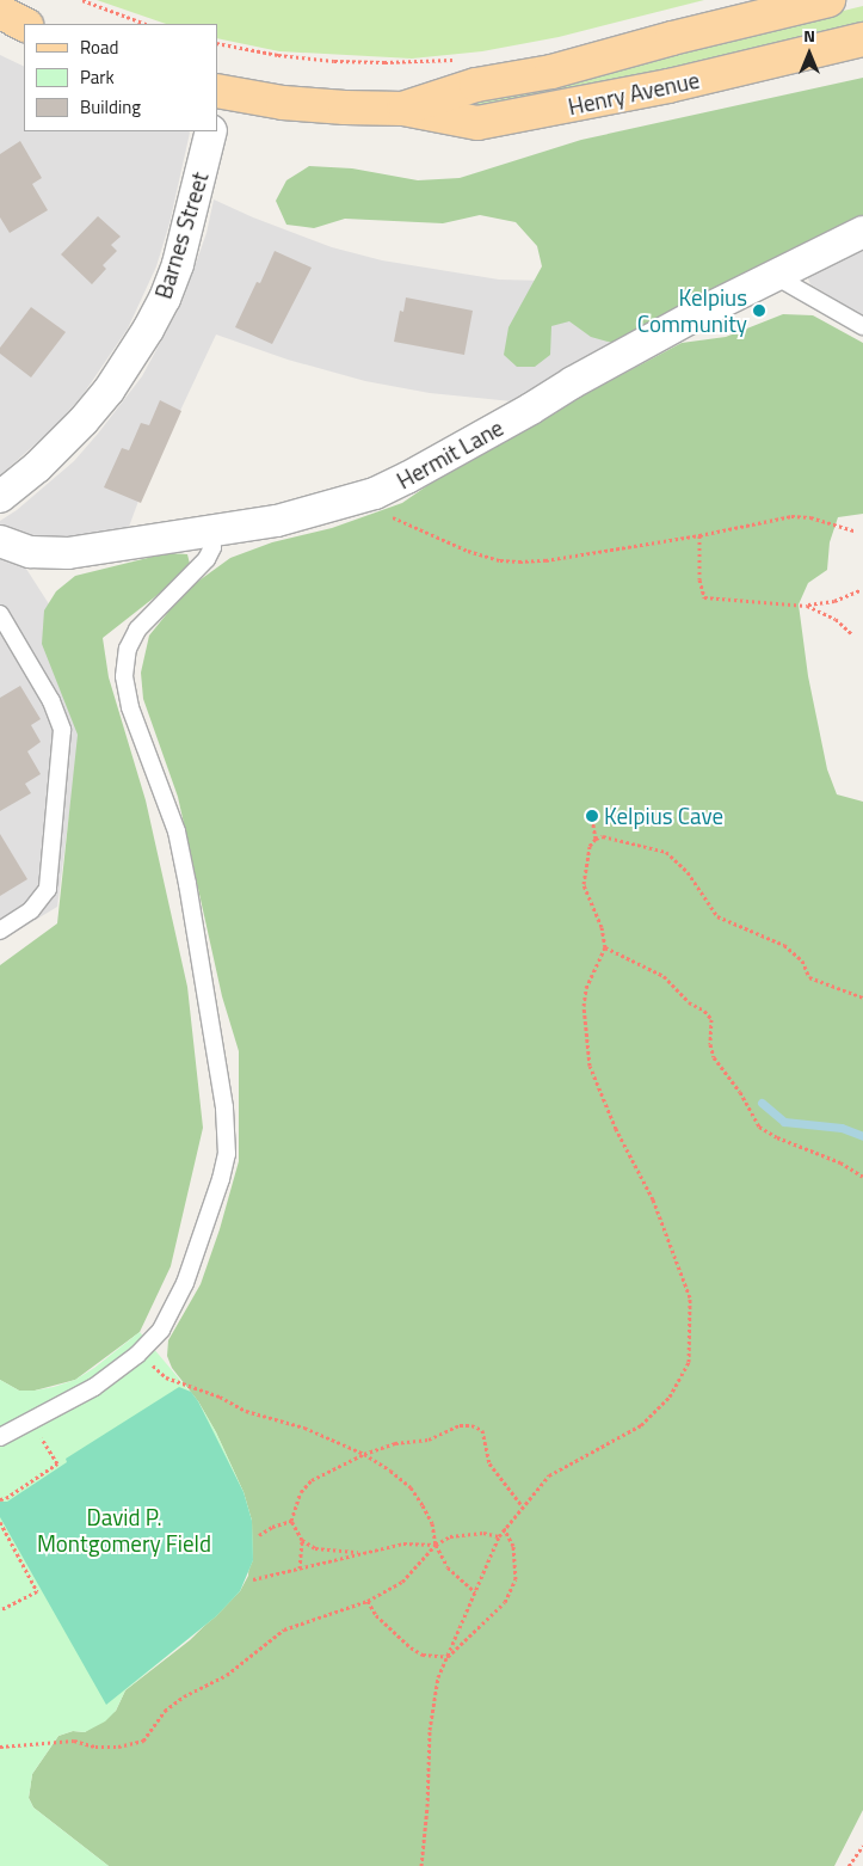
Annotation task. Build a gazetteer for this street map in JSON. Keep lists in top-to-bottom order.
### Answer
{
  "streets": {
    "main road": ["Henry Avenue"],
    "street": ["Barnes Street", "Hermit Lane"]
  },
  "parks": ["David P. Montgomery Field"],
  "places": ["Kelpius Community", "Kelpius Cave"],
  "legend": ["Road", "Park", "Building"],
  "north": "top"
}
